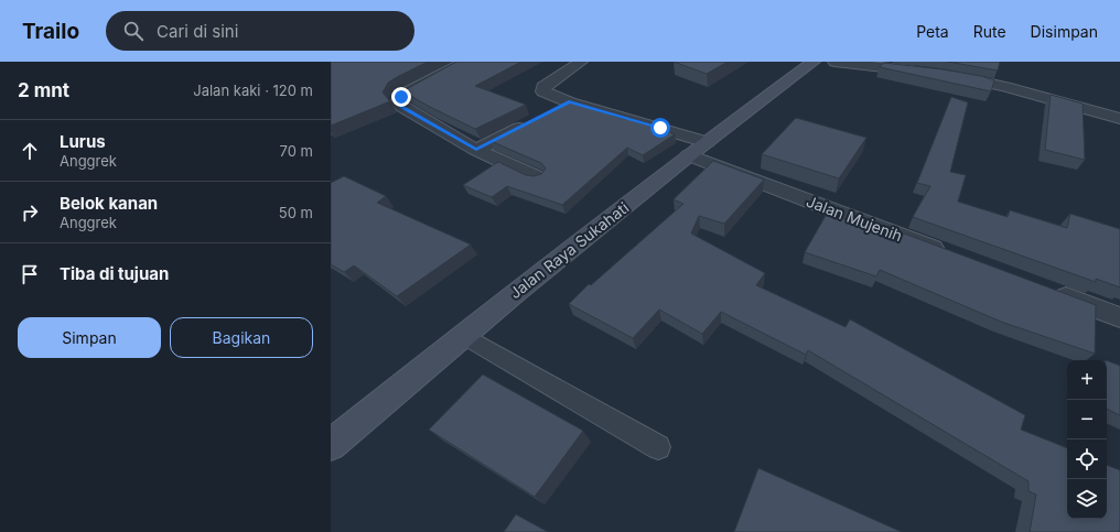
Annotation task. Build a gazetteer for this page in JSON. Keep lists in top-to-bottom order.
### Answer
{
  "streets": {
    "main road": ["Jalan Raya Sukahati"],
    "street": ["Jalan Mujenih"]
  },
  "crossings": [
    ["Jalan Mujenih", "Jalan Raya Sukahati"]
  ],
  "page": {
    "header": "Trailo",
    "search": "Cari di sini",
    "nav": ["Peta", "Rute", "Disimpan"],
    "heading": ["2 mnt", "Jalan kaki · 120 m"],
    "list": [
      ["Lurus", "Anggrek", "70 m"],
      ["Belok kanan", "Anggrek", "50 m"],
      "Tiba di tujuan"
    ],
    "buttons": ["Simpan", "Bagikan"],
    "map_buttons": ["+", "−"]
  }
}
